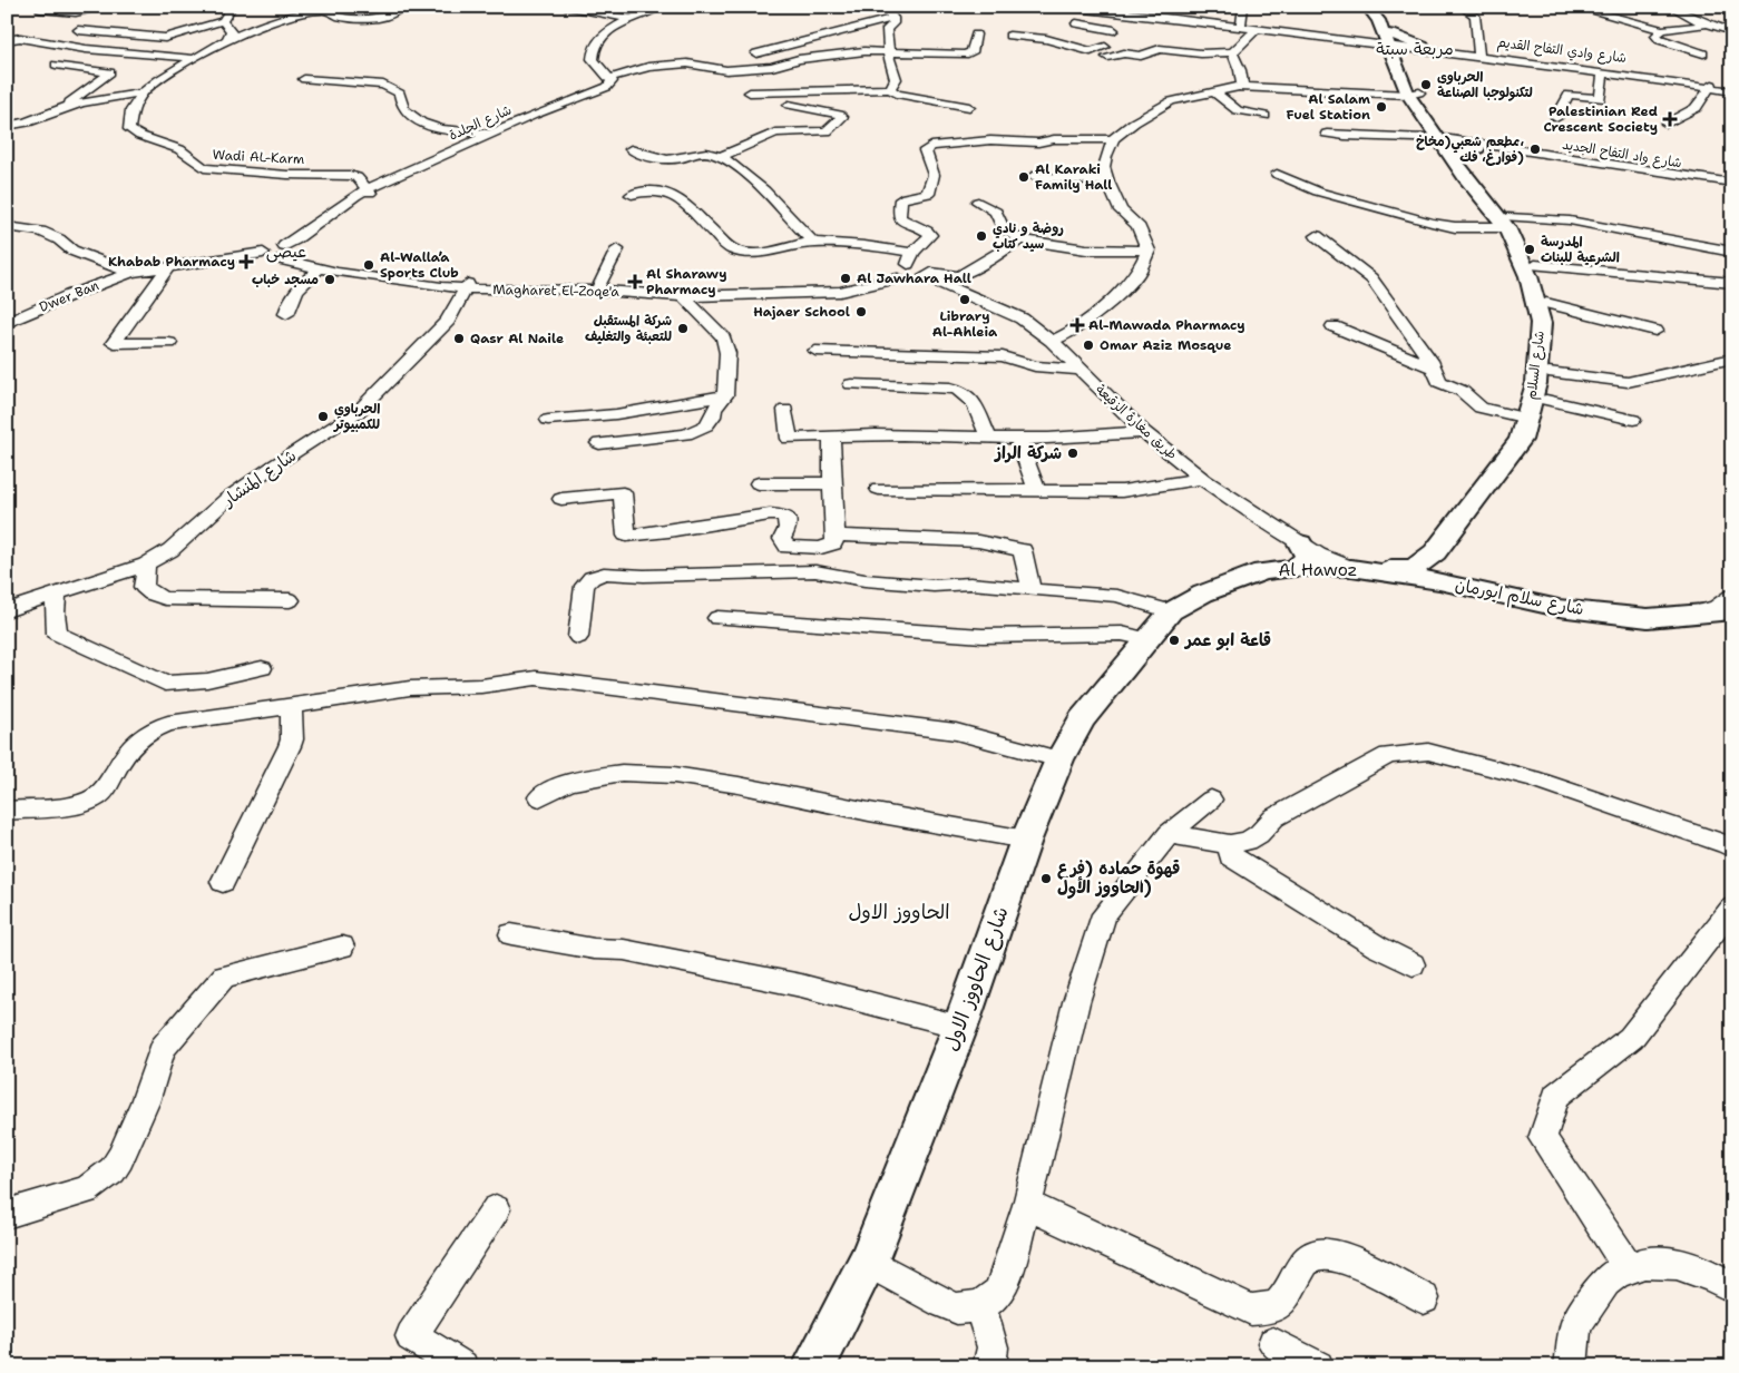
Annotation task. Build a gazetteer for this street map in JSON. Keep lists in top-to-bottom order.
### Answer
{
  "streets": {
    "main road": [
      "شارع السلام",
      "Al Hawoz",
      "شارع سلام ابورمان",
      "شارع الحاووز الاول"
    ],
    "street": [
      "شارع وادي التفاح القديم",
      "شارع الجلدة",
      "شارع واد التفاح الجديد",
      "Wadi AL-Karm",
      "Magharet El-Zoqe'a",
      "Dwer Ban",
      "طريق مغارة الزقيعة",
      "شارع المنشار"
    ]
  },
  "crossings": [
    ["شارع الجلدة", "Wadi AL-Karm"],
    ["شارع الجلدة", "Magharet El-Zoqe'a"],
    ["شارع الجلدة", "Dwer Ban"],
    ["شارع واد التفاح الجديد", "شارع السلام"],
    ["Magharet El-Zoqe'a", "Dwer Ban"],
    ["Magharet El-Zoqe'a", "شارع المنشار"],
    ["شارع السلام", "طريق مغارة الزقيعة"],
    ["شارع السلام", "Al Hawoz"],
    ["شارع السلام", "شارع سلام ابورمان"],
    ["طريق مغارة الزقيعة", "Al Hawoz"],
    ["Al Hawoz", "شارع سلام ابورمان"],
    ["Al Hawoz", "شارع الحاووز الاول"]
  ],
  "districts": ["مربعة سبتة", "عيصى", "الحاووز الاول"],
  "places": {
    "other": [
      "الحرباوي لتكنولوجبا الصناعة",
      "Al Salam Fuel Station",
      "مطعم شعبي(مخاخ، فوارغ، فك)",
      "Al Karaki Family Hall",
      "روضة و نادي سيد كتاب",
      "المدرسة الشرعية للبنات",
      "Al-Walla’a Sports Club",
      "Al Jawhara Hall",
      "مسجد خباب",
      "Library Al-Ahleia",
      "Hajaer School",
      "شركة المستقبل للتعبئة والتغليف",
      "Qasr Al Naile",
      "Omar Aziz Mosque",
      "الحرباوي للكمبيوتر",
      "شركة الراز",
      "قاعة ابو عمر",
      "قهوة حماده (فرع الحاووز الأول)"
    ],
    "health": [
      "Palestinian Red Crescent Society",
      "Khabab Pharmacy",
      "Al Sharawy Pharmacy",
      "Al-Mawada Pharmacy"
    ]
  }
}
